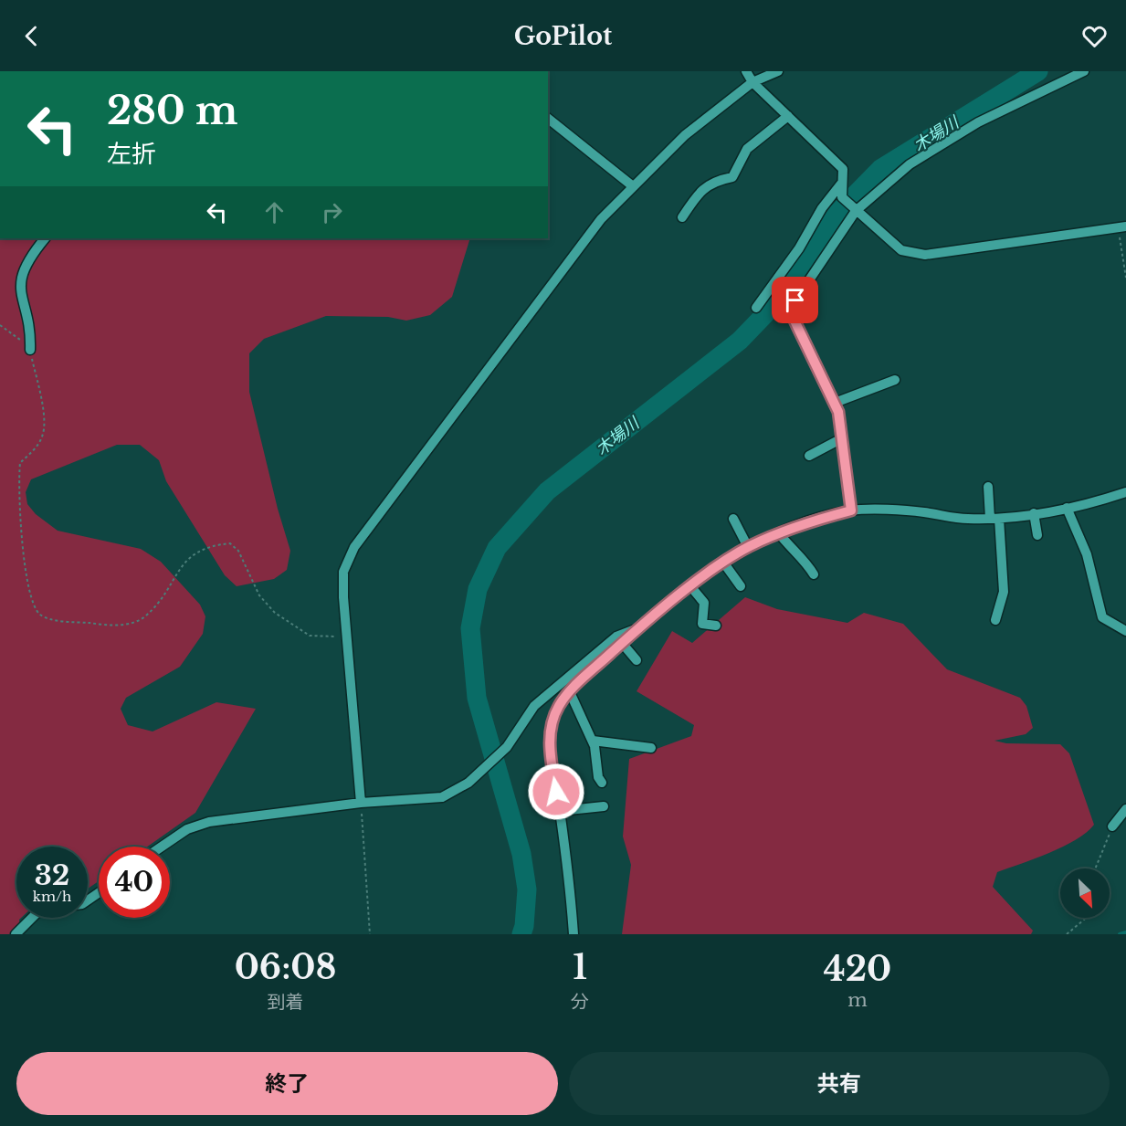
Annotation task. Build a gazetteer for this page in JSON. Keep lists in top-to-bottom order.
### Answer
{
  "water": ["木場川"],
  "north": "bottom right",
  "page": {
    "header": "GoPilot",
    "turn": ["280 m", "左折"],
    "speed": "32 km/h",
    "limit": "40",
    "eta": [
      "06:08",
      "到着",
      "1",
      "分",
      "420",
      "m"
    ],
    "buttons": ["終了", "共有"]
  }
}
